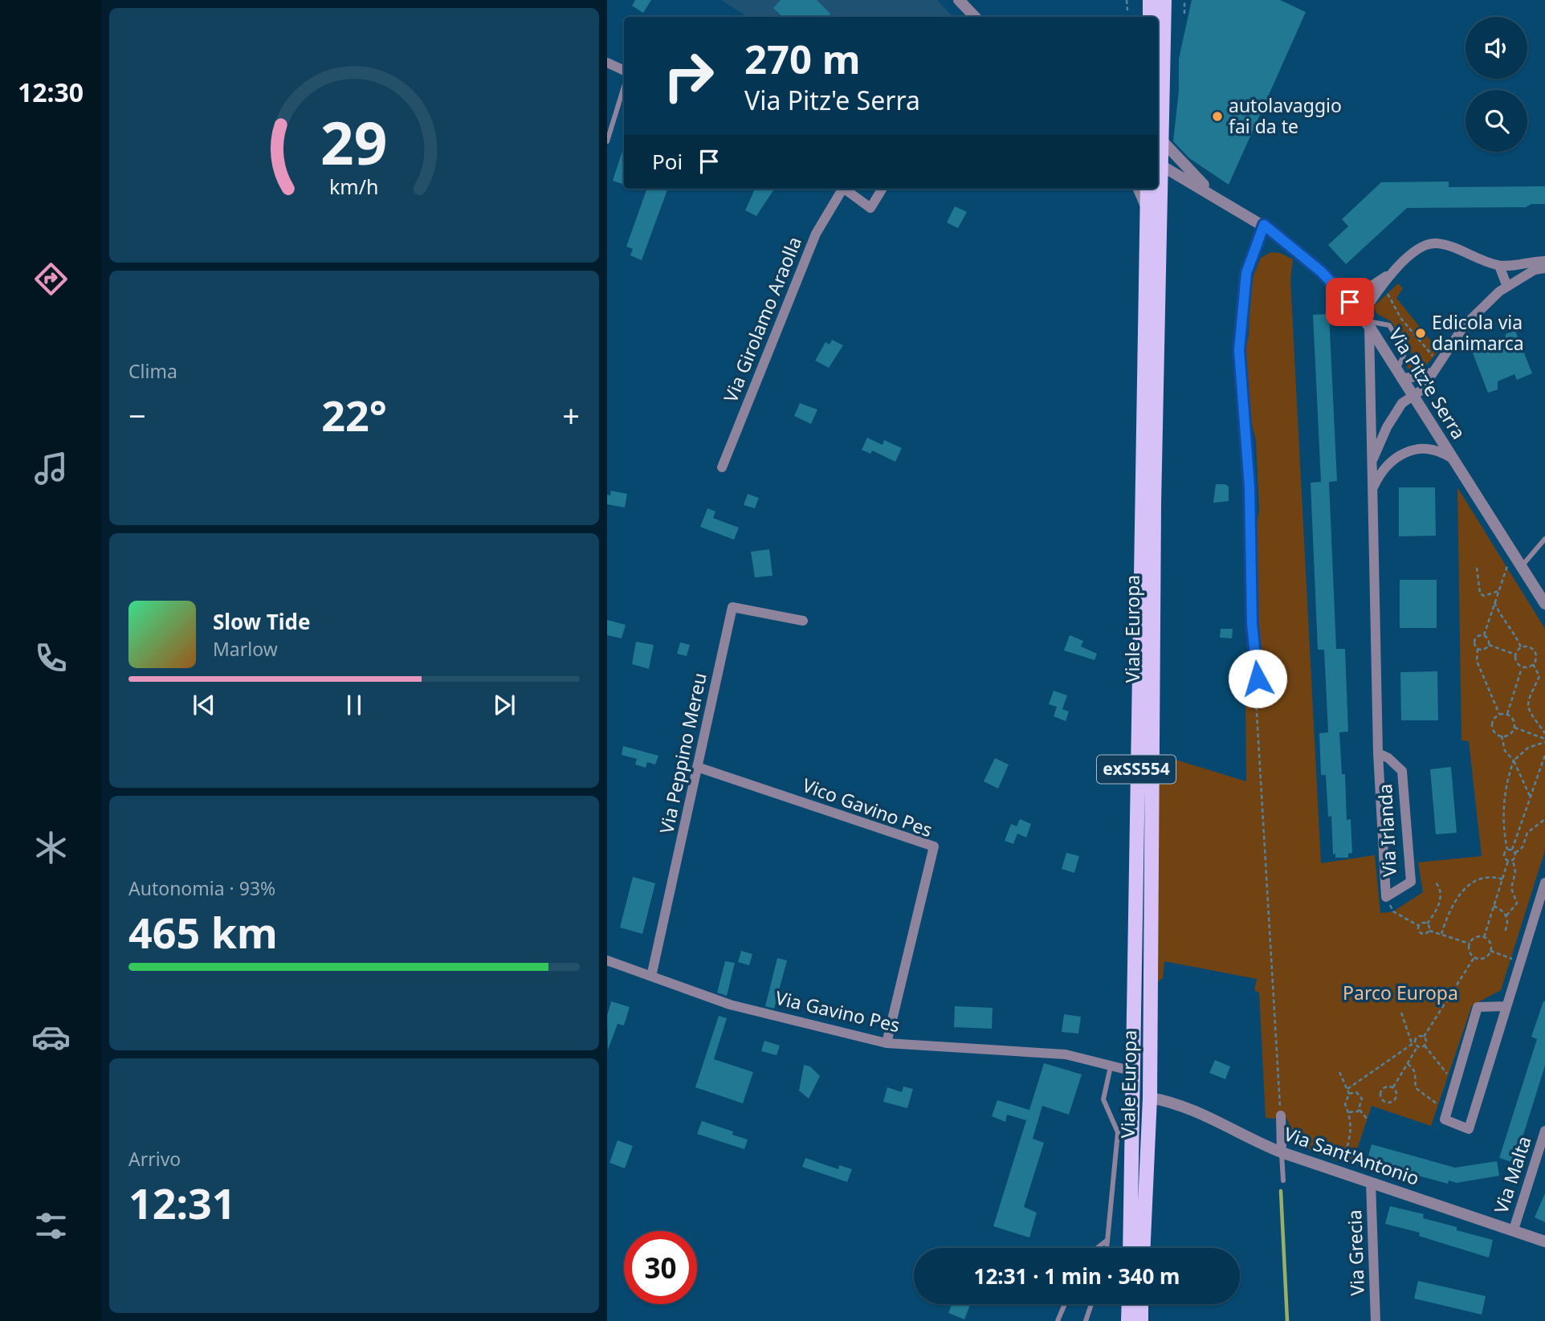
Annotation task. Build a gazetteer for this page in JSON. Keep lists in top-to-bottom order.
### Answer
{
  "streets": {
    "main road": ["Viale Europa", "exSS554"],
    "street": [
      "Via Girolamo Araolla",
      "Via Pitz'e Serra",
      "Via Peppino Mereu",
      "Vico Gavino Pes",
      "Via Irlanda",
      "Via Gavino Pes",
      "Via Sant'Antonio",
      "Via Malta",
      "Via Grecia"
    ]
  },
  "crossings": [
    ["Via Pitz'e Serra", "Viale Europa"],
    ["Via Pitz'e Serra", "Via Irlanda"],
    ["Viale Europa", "Via Gavino Pes"],
    ["Viale Europa", "Via Sant'Antonio"],
    ["Via Peppino Mereu", "Vico Gavino Pes"],
    ["Via Peppino Mereu", "Via Gavino Pes"],
    ["Vico Gavino Pes", "Via Gavino Pes"],
    ["Via Sant'Antonio", "Via Malta"],
    ["Via Sant'Antonio", "Via Grecia"]
  ],
  "parks": ["Parco Europa"],
  "places": ["autolavaggio fai da te", "Edicola via danimarca"],
  "page": {
    "tabs": "12:30",
    "turn": ["270 m", "Via Pitz'e Serra"],
    "then": "Poi",
    "tile": [
      "Clima",
      ["Autonomia · 93%", "465 km"],
      ["Arrivo", "12:31"]
    ],
    "heat": ["−", "22°", "+"],
    "song": ["Slow Tide", "Marlow"],
    "limit": "30",
    "trip": "12:31 · 1 min · 340 m",
    "gauge": ["29", "km/h"]
  }
}
